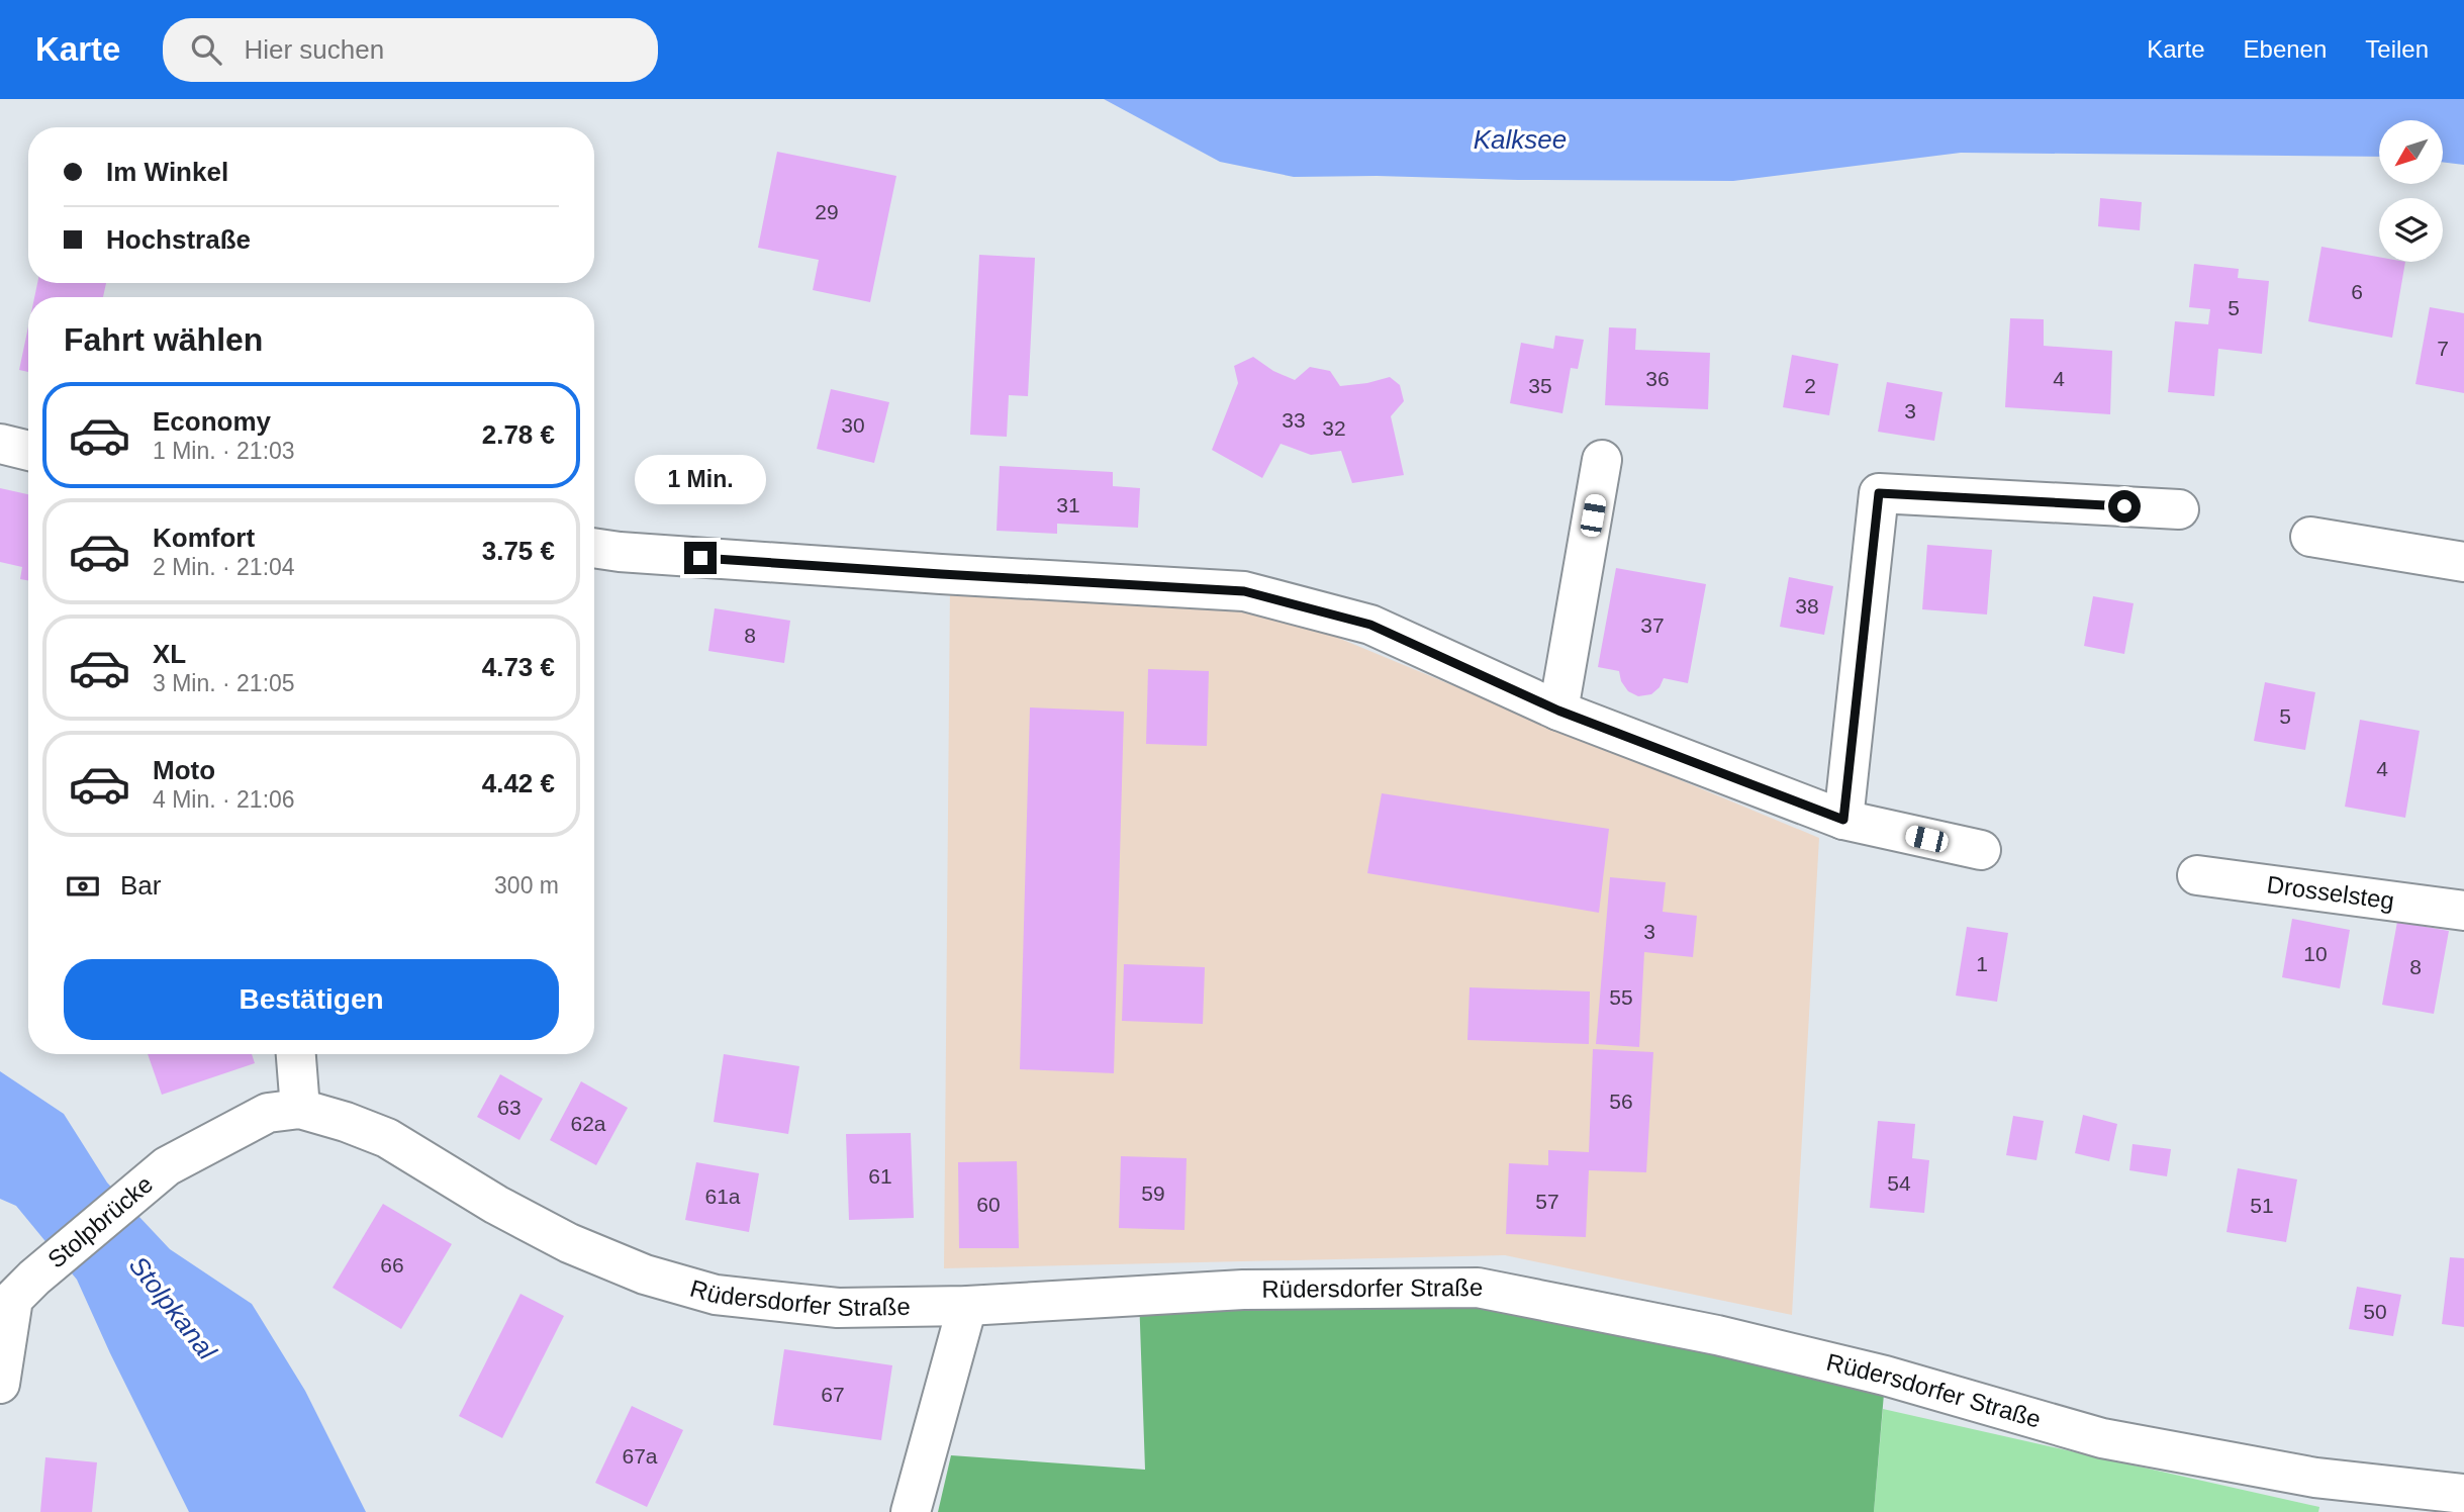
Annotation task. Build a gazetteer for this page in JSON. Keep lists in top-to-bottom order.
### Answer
{
  "streets": {
    "street": ["Drosselsteg", "Stolpbrücke", "Rüdersdorfer Straße"]
  },
  "crossings": [
    ["Stolpbrücke", "Rüdersdorfer Straße"]
  ],
  "water": ["Kalksee", "Stolpkanal"],
  "house_numbers": [
    "29",
    "6",
    "5",
    "7",
    "36",
    "4",
    "35",
    "2",
    "3",
    "33",
    "30",
    "32",
    "31",
    "38",
    "37",
    "8",
    "5",
    "4",
    "3",
    "10",
    "1",
    "8",
    "55",
    "56",
    "63",
    "62a",
    "61",
    "54",
    "59",
    "61a",
    "57",
    "60",
    "51",
    "66",
    "50",
    "67",
    "67a"
  ],
  "north": "bottom left",
  "page": {
    "header": "Karte",
    "search": "Hier suchen",
    "nav": ["Karte", "Ebenen", "Teilen"],
    "banner": ["Im Winkel", "Hochstraße"],
    "heading": "Fahrt wählen",
    "list": [
      {
        "name": "Economy",
        "note": "1 Min. · 21:03",
        "value": "2.78 €"
      },
      {
        "name": "Komfort",
        "note": "2 Min. · 21:04",
        "value": "3.75 €"
      },
      {
        "name": "XL",
        "note": "3 Min. · 21:05",
        "value": "4.73 €"
      },
      {
        "name": "Moto",
        "note": "4 Min. · 21:06",
        "value": "4.42 €"
      }
    ],
    "bubble": "1 Min.",
    "pay": ["Bar", "300 m"],
    "buttons": "Bestätigen"
  }
}
